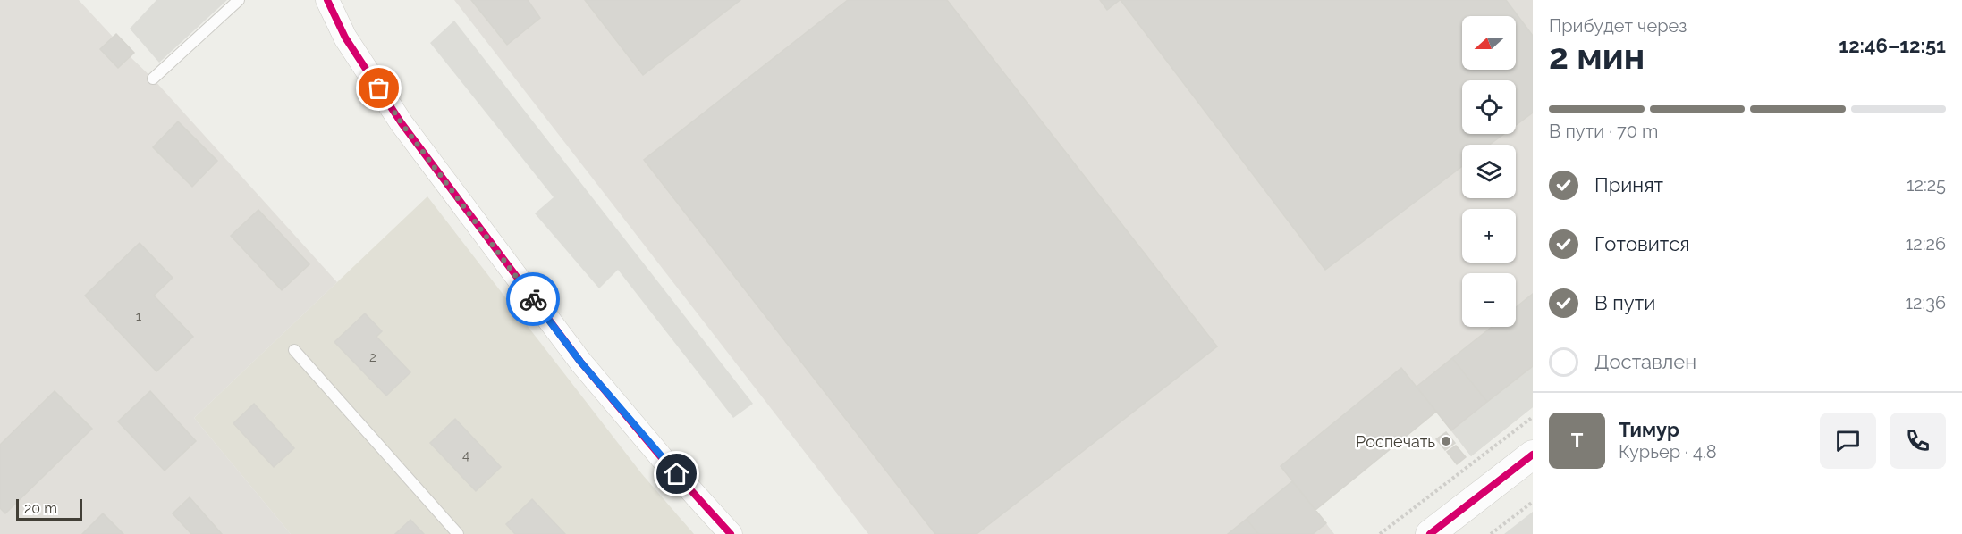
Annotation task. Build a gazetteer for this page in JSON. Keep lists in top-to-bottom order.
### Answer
{
  "places": ["Роспечать"],
  "house_numbers": ["1", "2", "4"],
  "scale_bar": "20 m",
  "north": "left",
  "page": {
    "heading": ["2 мин", "Прибудет через", "12:46–12:51"],
    "panel": ["Тимур", "Курьер · 4.8"],
    "map_buttons": ["+", "−"],
    "bar": "В пути · 70 m",
    "list": [
      ["Принят", "12:25"],
      ["Готовится", "12:26"],
      ["В пути", "12:36"],
      "Доставлен"
    ],
    "round": "Т",
    "scale": "20 m"
  }
}
